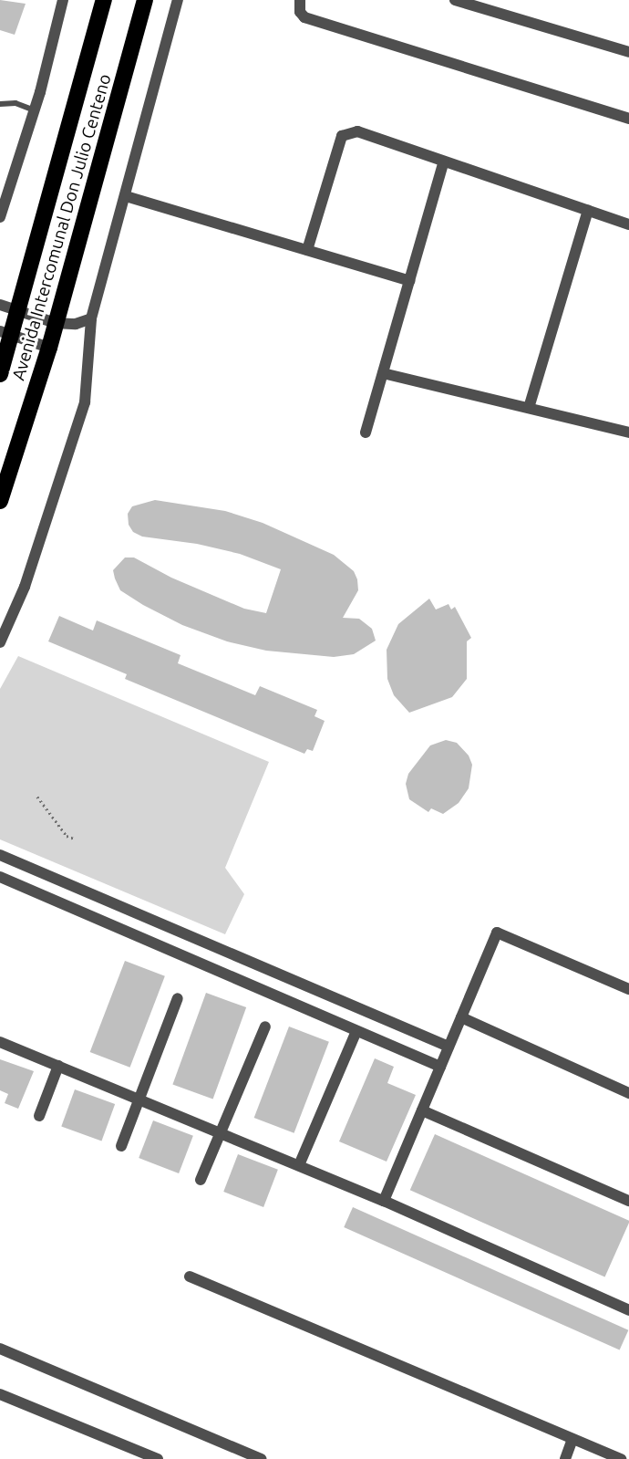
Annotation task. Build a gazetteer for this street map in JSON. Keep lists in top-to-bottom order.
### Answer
{
  "streets": {
    "main road": ["Avenida Intercomunal Don Julio Centeno"]
  }
}
